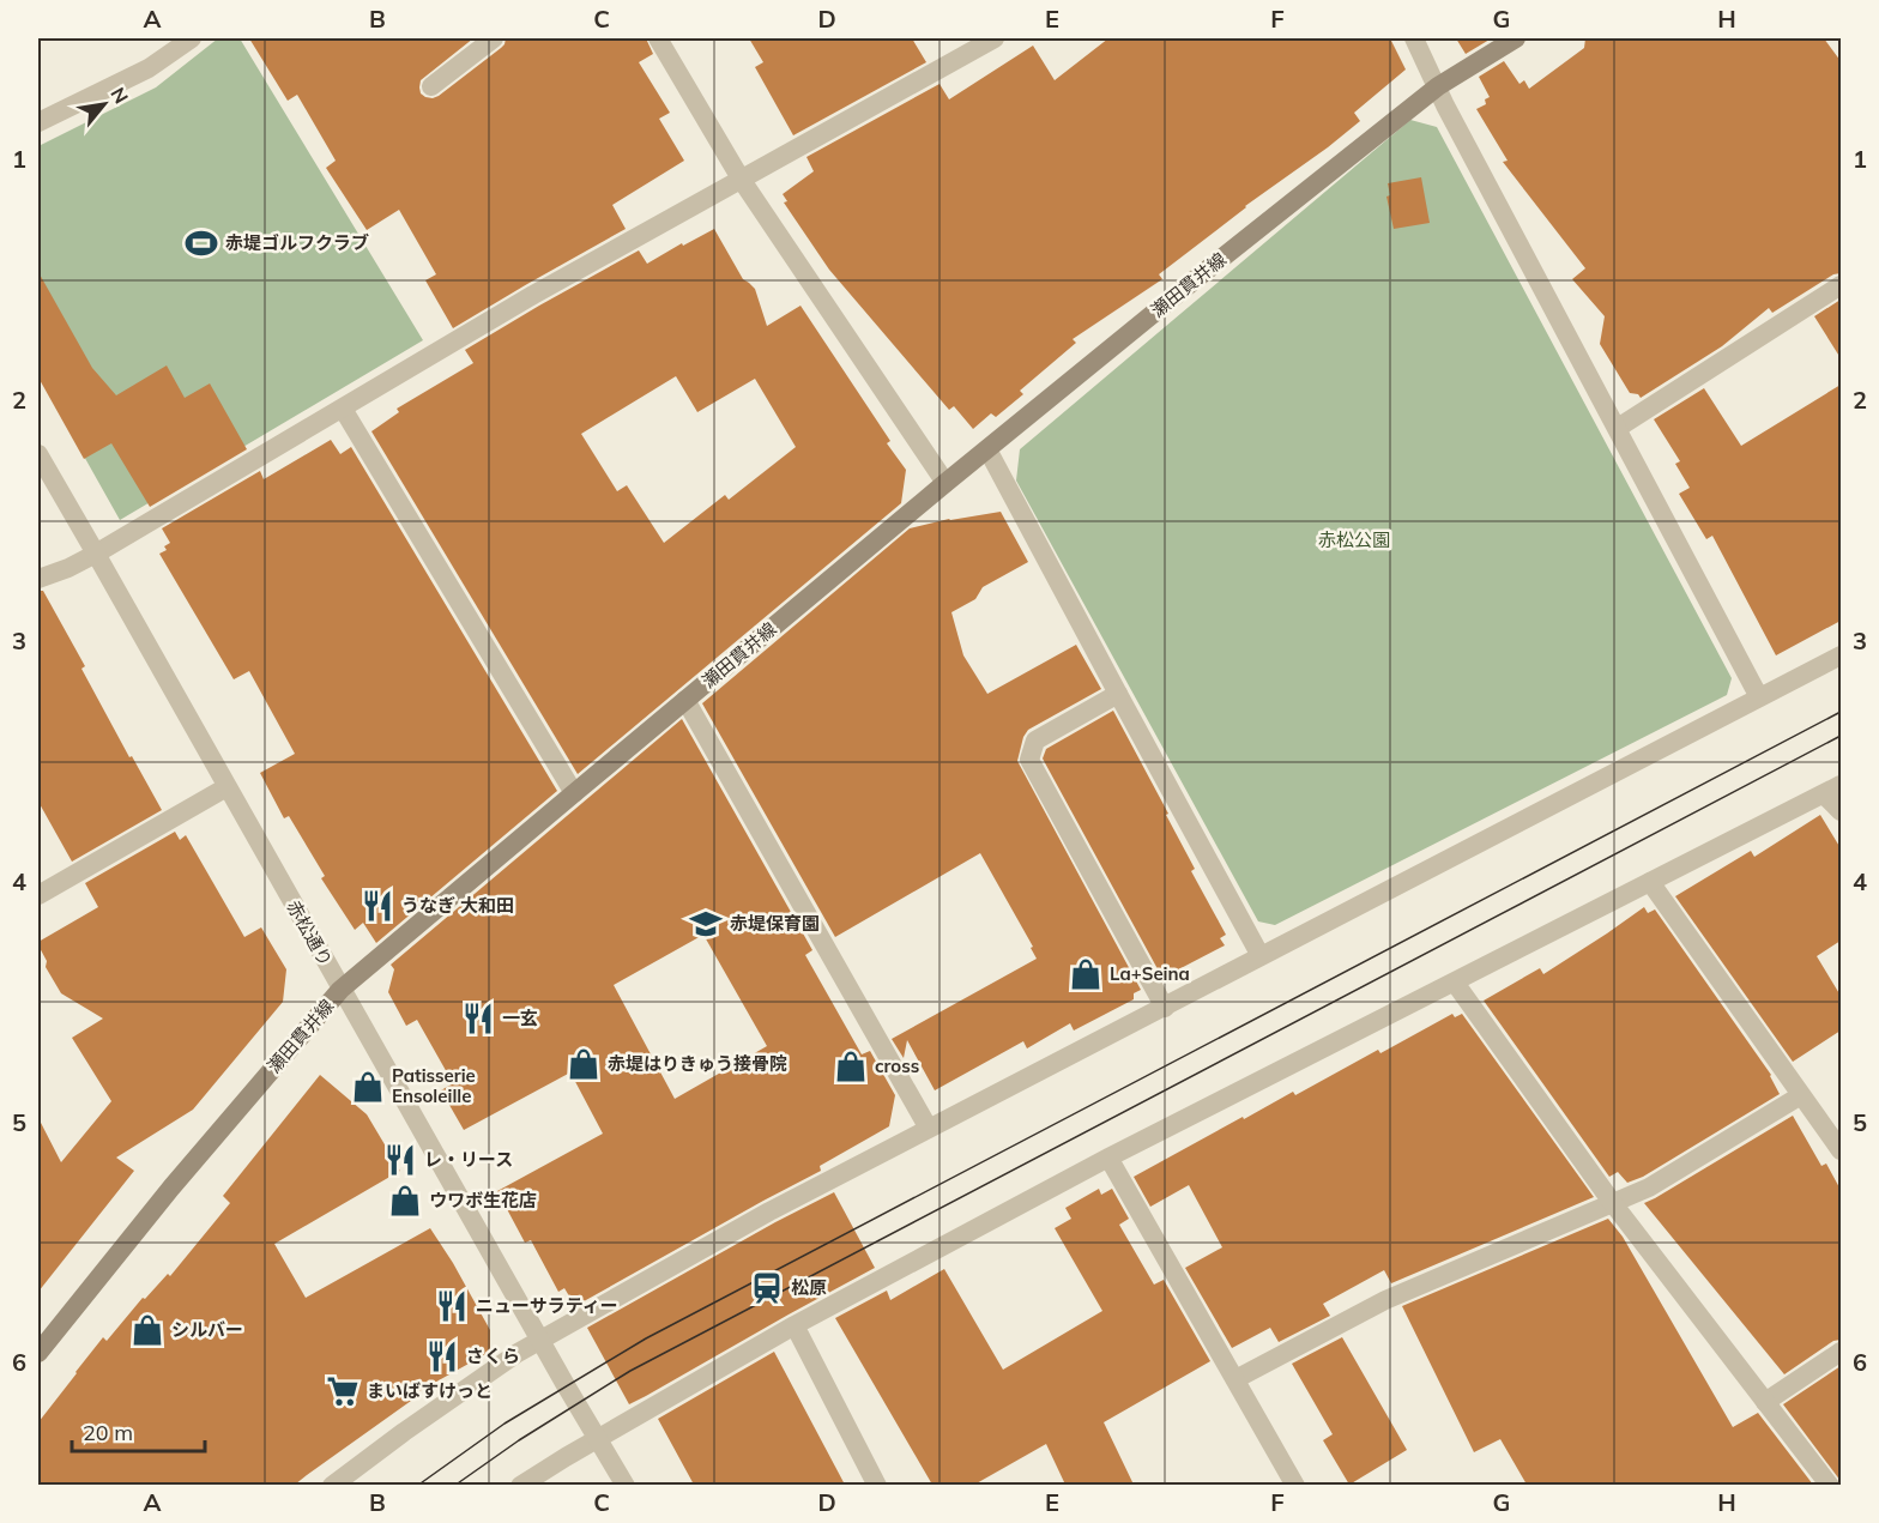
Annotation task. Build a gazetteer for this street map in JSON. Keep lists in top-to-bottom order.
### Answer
{
  "streets": {
    "main road": ["瀬田貫井線"],
    "street": ["赤松通り"]
  },
  "crossings": [
    ["瀬田貫井線", "赤松通り"]
  ],
  "parks": ["赤松公園"],
  "places": {
    "sports": ["赤堤ゴルフクラブ"],
    "restaurant": [
      "うなぎ 大和田",
      "一玄",
      "レ・リース",
      "ニューサラティー",
      "さくら"
    ],
    "school or university": ["赤堤保育園"],
    "shop": [
      "La+Seina",
      "赤堤はりきゅう接骨院",
      "cross",
      "Patisserie Ensoleille",
      "ウワボ生花店",
      "シルバー"
    ],
    "station": ["松原"],
    "supermarket": ["まいばすけっと"]
  },
  "scale_bar": "20 m",
  "north": "top right",
  "grid": {
    "columns": [
      "A",
      "B",
      "C",
      "D",
      "E",
      "F",
      "G",
      "H"
    ],
    "rows": [
      "1",
      "2",
      "3",
      "4",
      "5",
      "6"
    ]
  }
}
